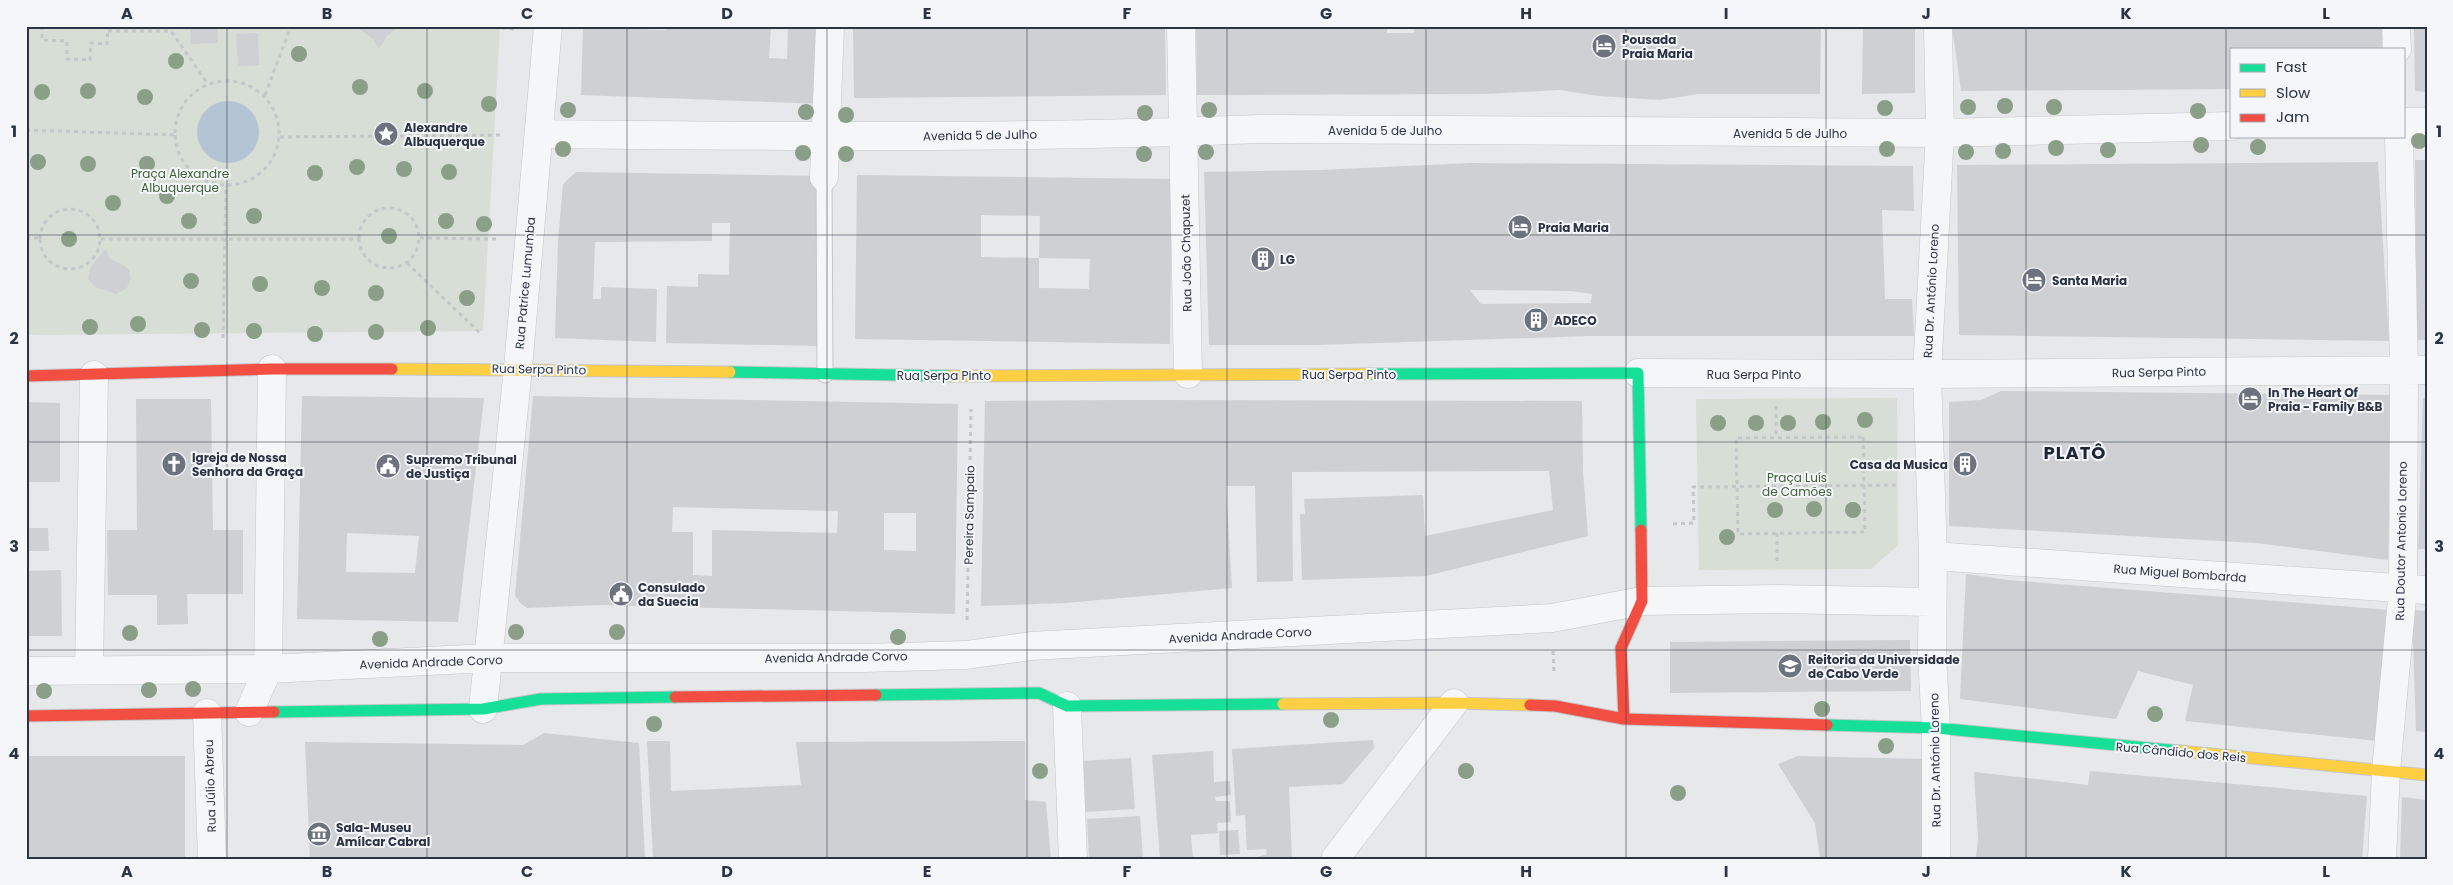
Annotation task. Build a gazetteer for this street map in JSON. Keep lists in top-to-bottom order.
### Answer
{
  "streets": {
    "street": [
      "Avenida 5 de Julho",
      "Rua João Chapuzet",
      "Rua Patrice Lumumba",
      "Rua Dr. António Loreno",
      "Rua Serpa Pinto",
      "Rua Doutor Antonio Loreno",
      "Rua Miguel Bombarda",
      "Avenida Andrade Corvo",
      "Rua Cândido dos Reis",
      "Rua Júlio Abreu"
    ],
    "path": ["Pereira Sampaio"]
  },
  "crossings": [
    ["Avenida 5 de Julho", "Rua João Chapuzet"],
    ["Avenida 5 de Julho", "Rua Patrice Lumumba"],
    ["Avenida 5 de Julho", "Rua Dr. António Loreno"],
    ["Rua João Chapuzet", "Rua Serpa Pinto"],
    ["Rua Patrice Lumumba", "Rua Serpa Pinto"],
    ["Rua Patrice Lumumba", "Avenida Andrade Corvo"],
    ["Rua Dr. António Loreno", "Rua Serpa Pinto"],
    ["Rua Dr. António Loreno", "Rua Miguel Bombarda"],
    ["Rua Dr. António Loreno", "Avenida Andrade Corvo"],
    ["Rua Dr. António Loreno", "Rua Cândido dos Reis"],
    ["Rua Serpa Pinto", "Pereira Sampaio"],
    ["Rua Serpa Pinto", "Rua Doutor Antonio Loreno"],
    ["Pereira Sampaio", "Avenida Andrade Corvo"],
    ["Rua Doutor Antonio Loreno", "Rua Miguel Bombarda"],
    ["Rua Doutor Antonio Loreno", "Rua Cândido dos Reis"]
  ],
  "districts": ["PLATÔ"],
  "parks": ["Praça Alexandre Albuquerque", "Praça Luís de Camões"],
  "places": {
    "hotel": [
      "Pousada Praia Maria",
      "Praia Maria",
      "Santa Maria",
      "In The Heart Of Praia - Family B&B"
    ],
    "place": ["Alexandre Albuquerque"],
    "building": ["LG", "ADECO", "Casa da Musica"],
    "church": ["Igreja de Nossa Senhora da Graça"],
    "public building": ["Supremo Tribunal de Justiça", "Consulado da Suecia"],
    "school or university": ["Reitoria da Universidade de Cabo Verde"],
    "museum": ["Sala-Museu Amílcar Cabral"]
  },
  "legend": ["Fast", "Slow", "Jam"],
  "grid": {
    "columns": [
      "A",
      "B",
      "C",
      "D",
      "E",
      "F",
      "G",
      "H",
      "I",
      "J",
      "K",
      "L"
    ],
    "rows": [
      "1",
      "2",
      "3",
      "4"
    ]
  }
}
